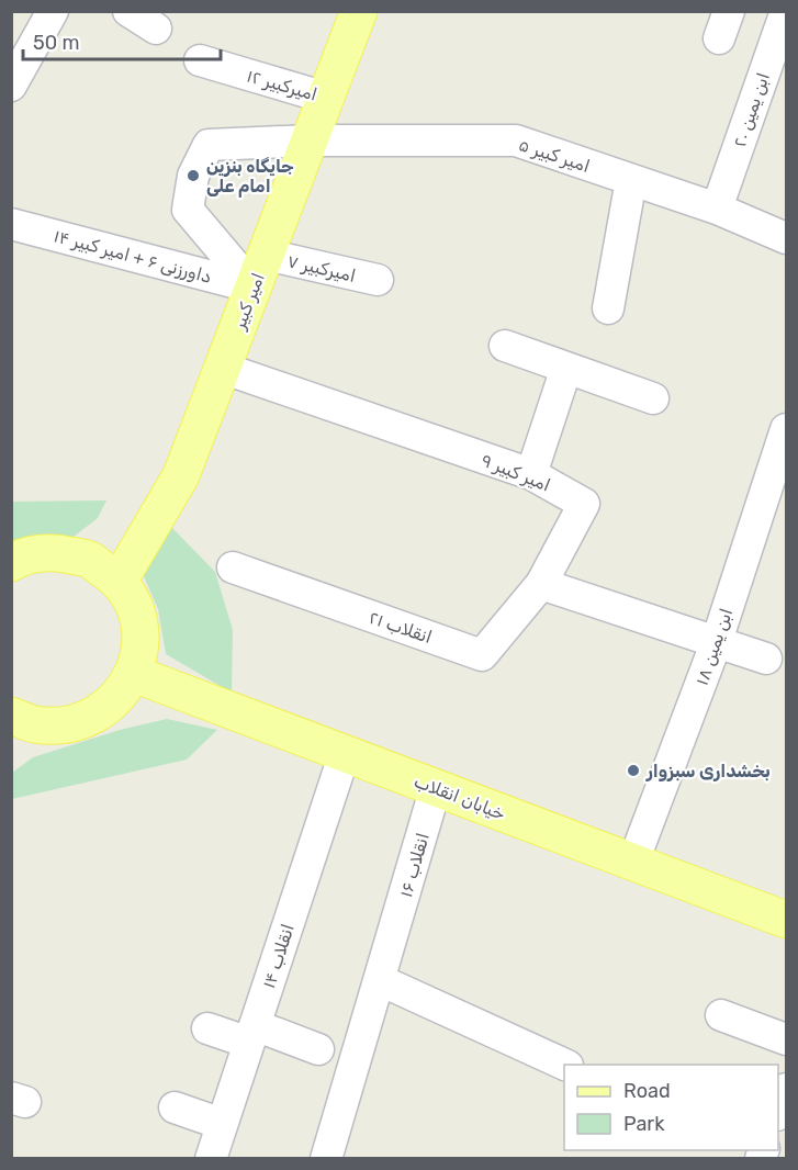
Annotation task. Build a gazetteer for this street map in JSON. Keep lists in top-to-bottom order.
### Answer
{
  "streets": {
    "main road": ["امیر کبیر", "خیابان انقلاب"],
    "street": [
      "امیرکبیر ۱۲",
      "ابن یمین ۲۰",
      "امیر کبیر ۵",
      "داورزنی ۶ + امیر کبیر ۱۴",
      "امیرکبیر ۷",
      "امیر کبیر ۹",
      "انقلاب ۲۱",
      "ابن یمین ۱۸",
      "انقلاب ۱۶",
      "انقلاب ۱۴"
    ]
  },
  "crossings": [
    ["امیرکبیر ۱۲", "امیر کبیر"],
    ["ابن یمین ۲۰", "امیر کبیر ۵"],
    ["امیر کبیر ۵", "داورزنی ۶ + امیر کبیر ۱۴"],
    ["امیر کبیر ۵", "امیرکبیر ۷"],
    ["امیر کبیر ۵", "امیر کبیر"],
    ["داورزنی ۶ + امیر کبیر ۱۴", "امیرکبیر ۷"],
    ["داورزنی ۶ + امیر کبیر ۱۴", "امیر کبیر"],
    ["امیرکبیر ۷", "امیر کبیر"],
    ["امیر کبیر", "امیر کبیر ۹"],
    ["امیر کبیر ۹", "انقلاب ۲۱"],
    ["ابن یمین ۱۸", "خیابان انقلاب"],
    ["خیابان انقلاب", "انقلاب ۱۶"],
    ["خیابان انقلاب", "انقلاب ۱۴"]
  ],
  "places": ["جایگاه بنزین امام علی", "بخشداری سبزوار"],
  "legend": ["Road", "Park"],
  "scale_bar": "50 m"
}
